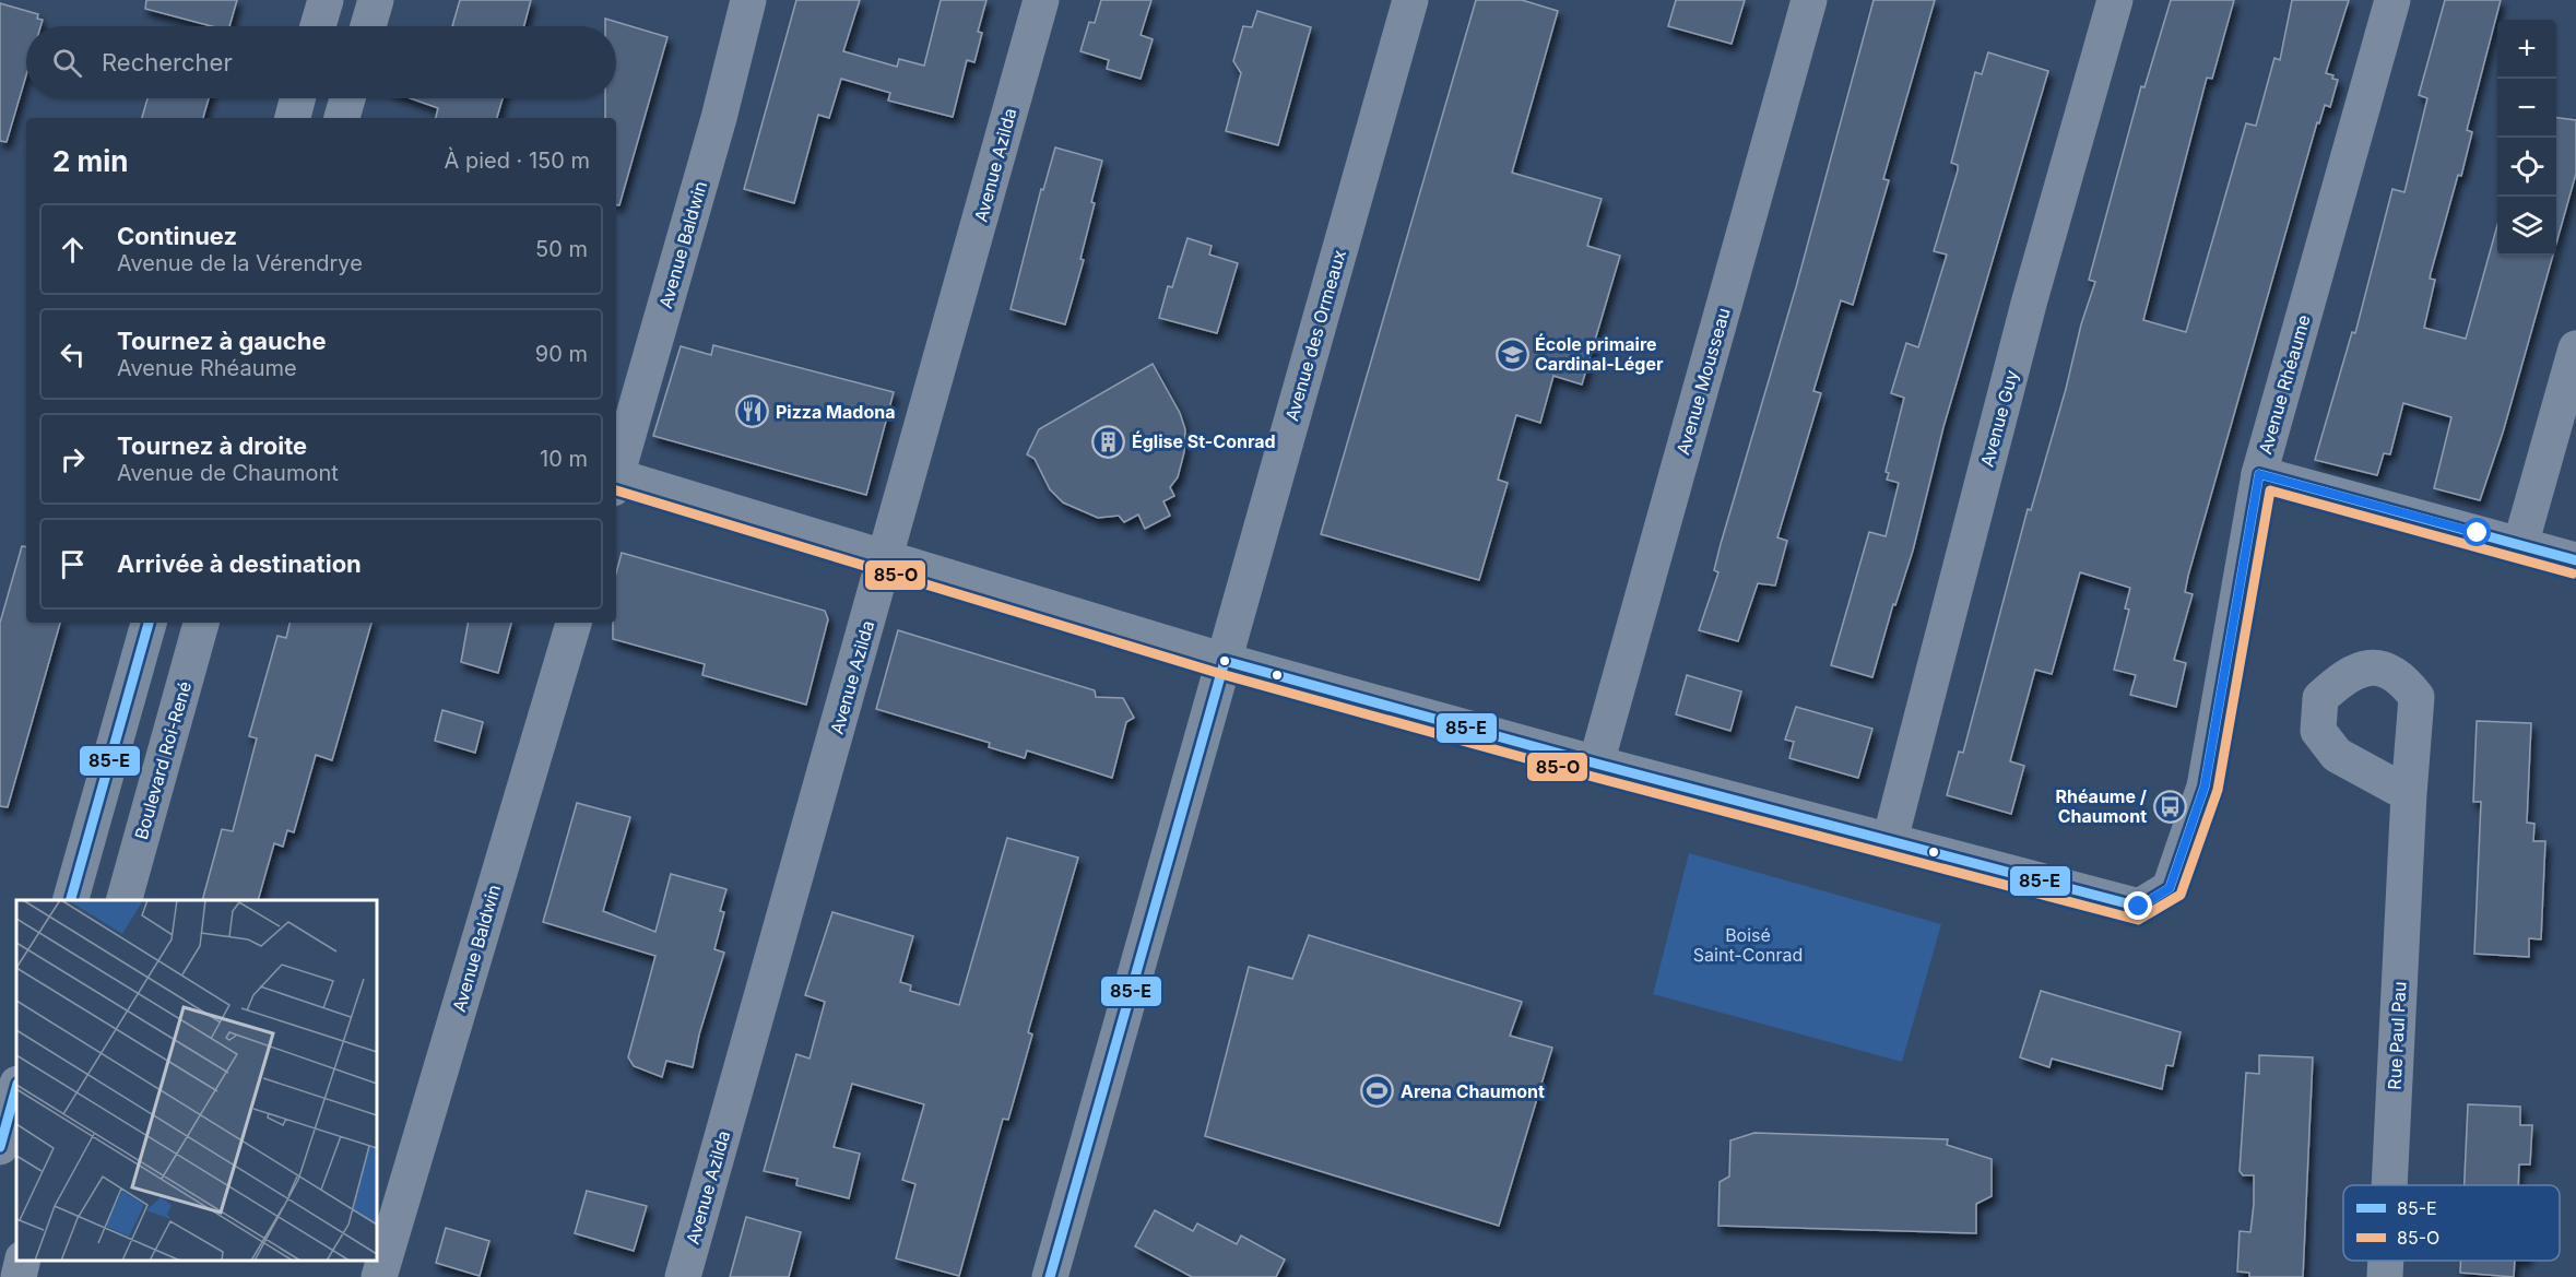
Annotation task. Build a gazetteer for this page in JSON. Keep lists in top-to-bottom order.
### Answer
{
  "streets": {
    "street": [
      "Avenue Azilda",
      "Avenue Baldwin",
      "Avenue des Ormeaux",
      "Avenue Mousseau",
      "Avenue Rhéaume",
      "Avenue Guy",
      "Boulevard Roi-René",
      "Rue Paul Pau"
    ]
  },
  "crossings": [
    ["Avenue Rhéaume", "Avenue Guy"]
  ],
  "parks": ["Boisé Saint-Conrad"],
  "places": {
    "school or university": ["École primaire Cardinal-Léger"],
    "restaurant": ["Pizza Madona"],
    "building": ["Église St-Conrad"],
    "bus stop": ["Rhéaume / Chaumont"],
    "sports": ["Arena Chaumont"]
  },
  "lines": ["transit line 85-E", "transit line 85-O"],
  "legend": ["85-E", "85-O"],
  "page": {
    "map_buttons": ["+", "−"],
    "search": "Rechercher",
    "heading": ["2 min", "À pied · 150 m"],
    "list": [
      ["Continuez", "Avenue de la Vérendrye", "50 m"],
      ["Tournez à gauche", "Avenue Rhéaume", "90 m"],
      ["Tournez à droite", "Avenue de Chaumont", "10 m"],
      "Arrivée à destination"
    ]
  }
}
